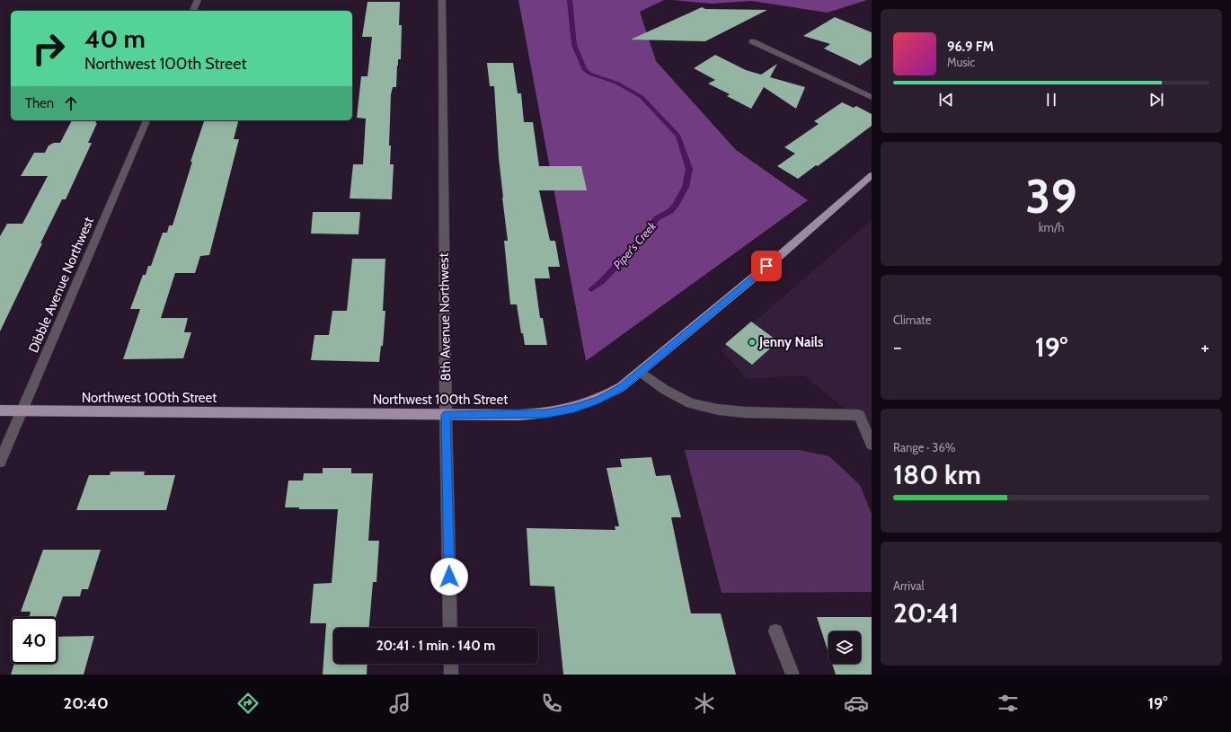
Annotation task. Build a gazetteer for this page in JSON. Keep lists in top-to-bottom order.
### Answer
{
  "streets": {
    "main road": ["Northwest 100th Street"],
    "street": ["Dibble Avenue Northwest", "8th Avenue Northwest"]
  },
  "crossings": [
    ["Dibble Avenue Northwest", "Northwest 100th Street"],
    ["8th Avenue Northwest", "Northwest 100th Street"]
  ],
  "water": ["Piper's Creek"],
  "places": ["Jenny Nails"],
  "page": {
    "turn": ["40 m", "Northwest 100th Street"],
    "song": ["96.9 FM", "Music"],
    "then": "Then",
    "tile": [
      ["39", "km/h"],
      "Climate",
      ["Range · 36%", "180 km"],
      ["Arrival", "20:41"]
    ],
    "heat": ["−", "19°", "+"],
    "limit": "40",
    "trip": "20:41 · 1 min · 140 m",
    "tabs": ["20:40", "19°"]
  }
}
